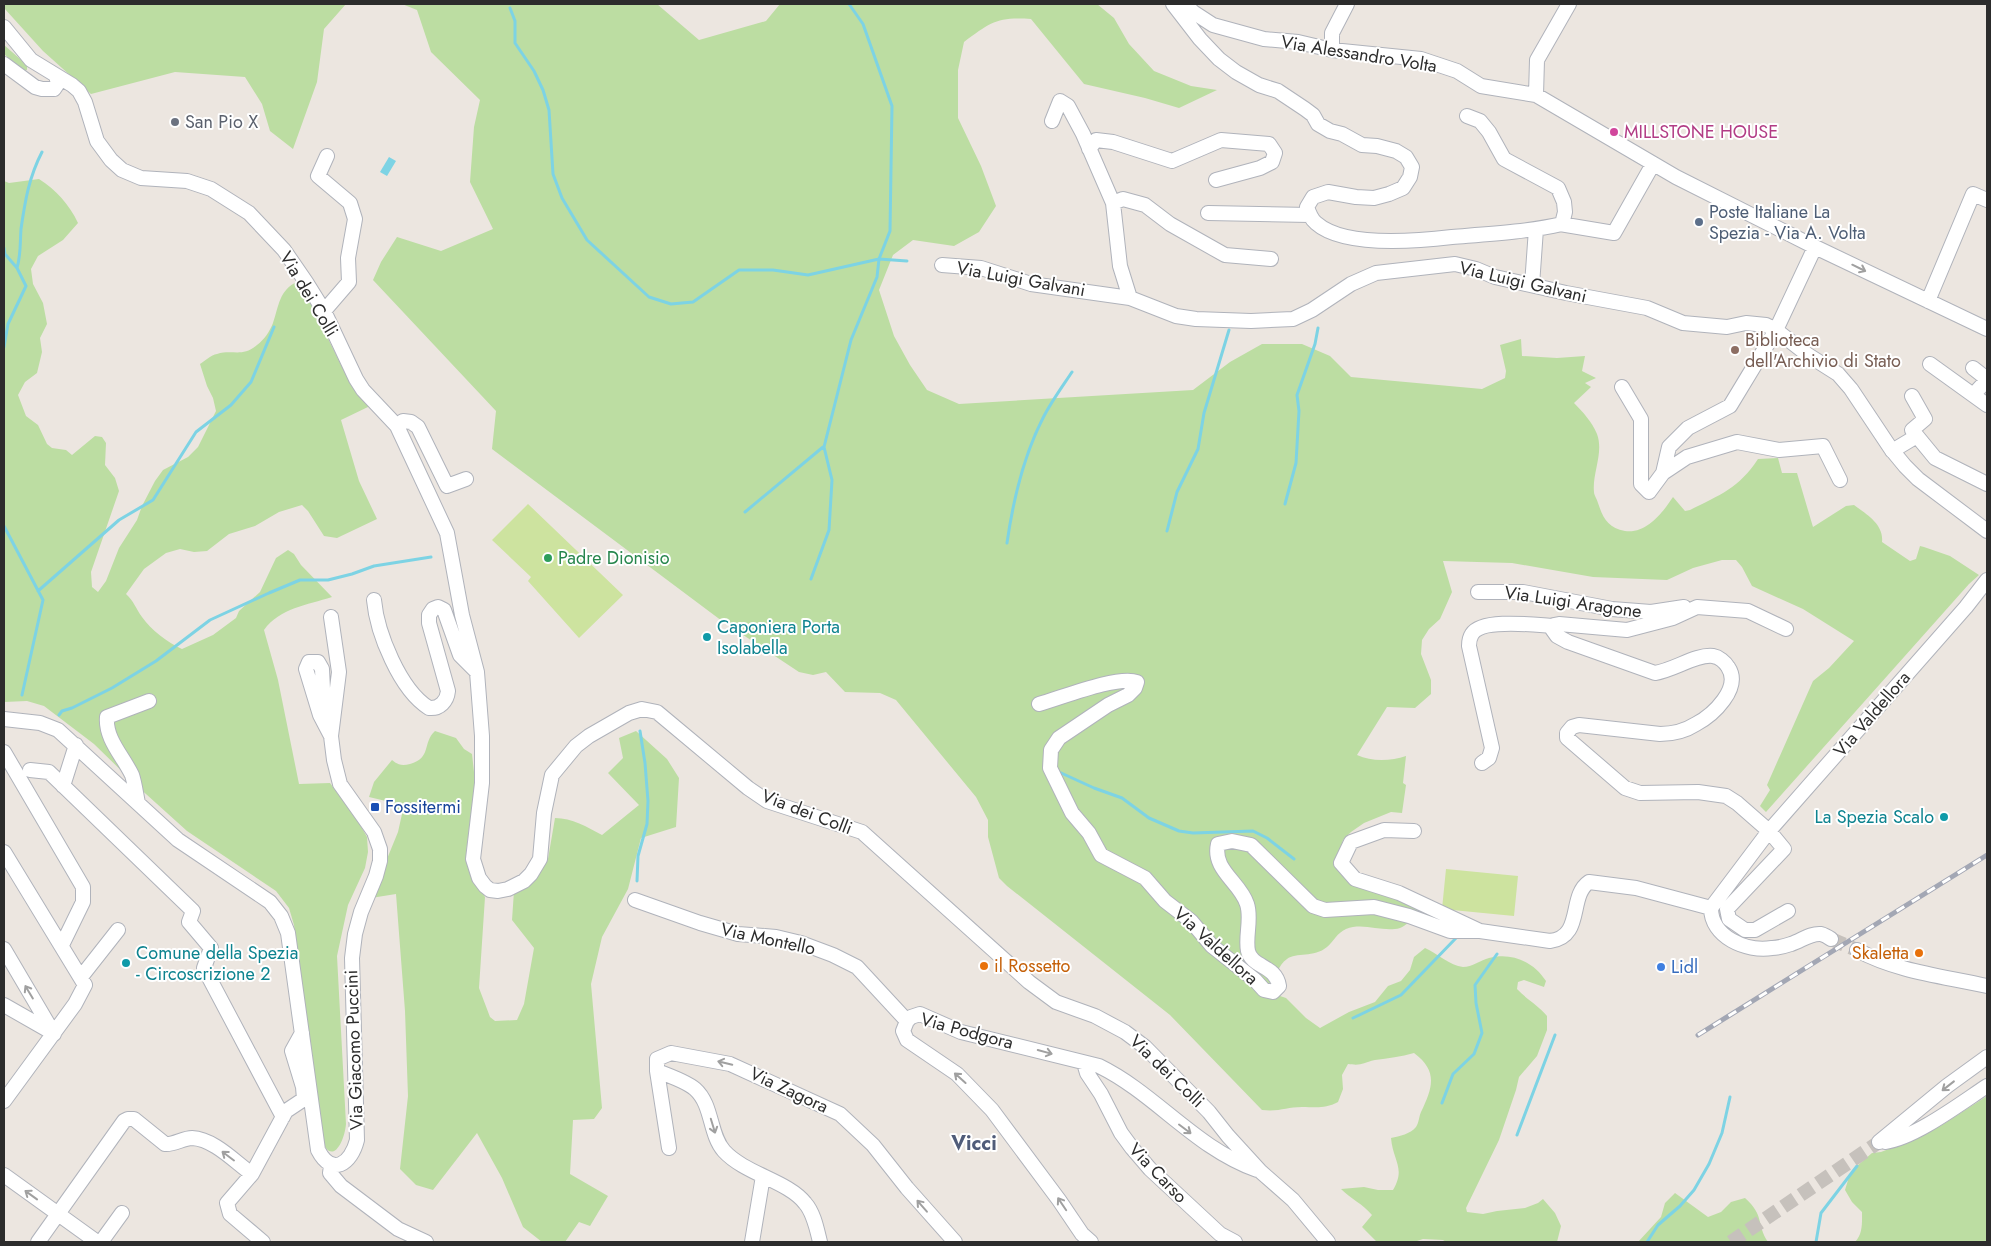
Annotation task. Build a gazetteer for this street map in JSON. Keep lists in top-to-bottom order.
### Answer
{
  "streets": {
    "street": [
      "Via Alessandro Volta",
      "Via Luigi Galvani",
      "Via dei Colli",
      "Via Luigi Aragone",
      "Via Valdellora",
      "Via Montello",
      "Via Podgora",
      "Via Giacomo Puccini",
      "Via Zagora",
      "Via Carso"
    ]
  },
  "crossings": [
    ["Via dei Colli", "Via Podgora"],
    ["Via Luigi Aragone", "Via Valdellora"],
    ["Via Montello", "Via Podgora"],
    ["Via Podgora", "Via Carso"]
  ],
  "one_way": ["Via Zagora"],
  "districts": ["Vicci"],
  "places": {
    "other": [
      "San Pio X",
      "MILLSTONE HOUSE",
      "Poste Italiane La Spezia - Via A. Volta",
      "Biblioteca dell'Archivio di Stato",
      "Padre Dionisio",
      "Caponiera Porta Isolabella",
      "La Spezia Scalo",
      "Skaletta",
      "Comune della Spezia - Circoscrizione 2",
      "il Rossetto",
      "Lidl"
    ],
    "transit": ["Fossitermi"]
  }
}
